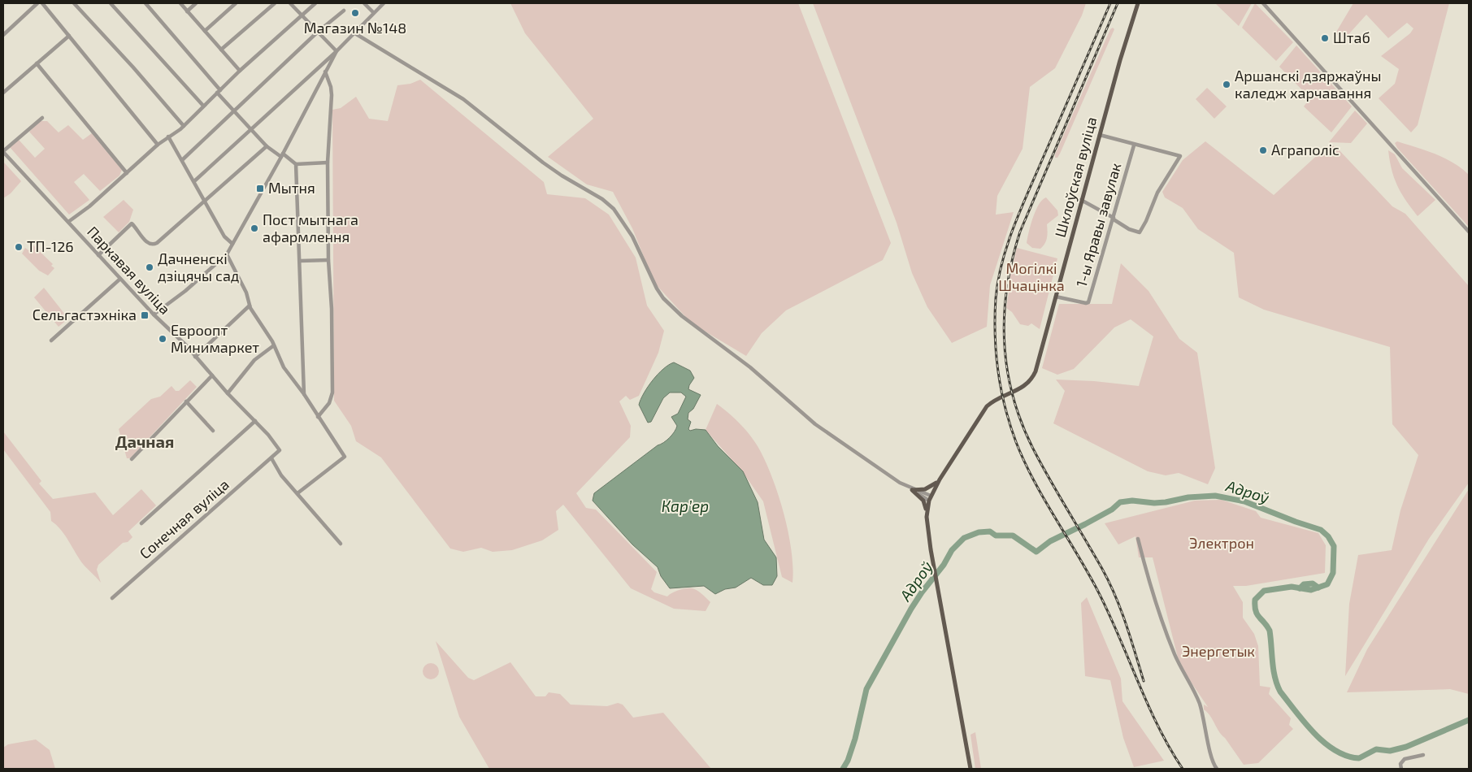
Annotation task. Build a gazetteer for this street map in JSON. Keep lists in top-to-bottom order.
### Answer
{
  "streets": {
    "main road": ["Шклоўская вуліца"],
    "street": ["1-ы Яравы завулак", "Паркавая вуліца", "Сонечная вуліца"]
  },
  "crossings": [
    ["Шклоўская вуліца", "1-ы Яравы завулак"],
    ["Паркавая вуліца", "Сонечная вуліца"]
  ],
  "districts": ["Дачная"],
  "water": ["Адроў", "Карʼер"],
  "parks": ["Могілкі Шчацінка", "Электрон", "Энергетык"],
  "places": {
    "other": [
      "Магазин №148",
      "Штаб",
      "Аршанскі дзяржаўны каледж харчавання",
      "Аграполіс",
      "Пост мытнага афармлення",
      "ТП-126",
      "Дачненскі дзіцячы сад",
      "Евроопт Минимаркет"
    ],
    "transit": ["Мытня", "Сельгастэхніка"]
  }
}
